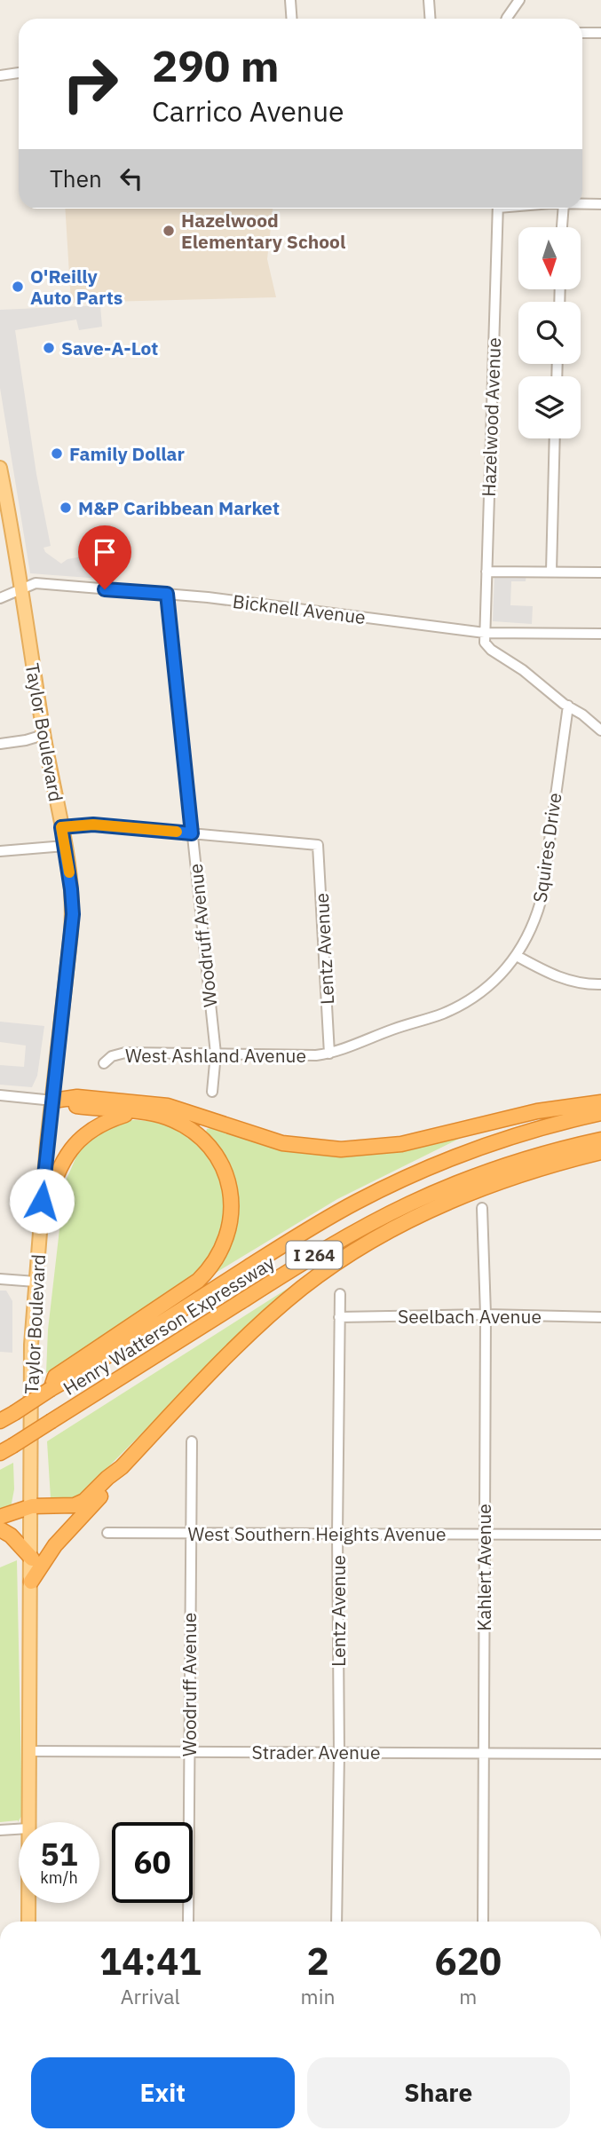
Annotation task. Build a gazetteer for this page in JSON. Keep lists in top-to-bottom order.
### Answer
{
  "streets": {
    "highway": ["I 264", "Henry Watterson Expressway"],
    "main road": ["Taylor Boulevard"],
    "street": [
      "Hazelwood Avenue",
      "Bicknell Avenue",
      "Squires Drive",
      "Woodruff Avenue",
      "Lentz Avenue",
      "West Ashland Avenue",
      "Seelbach Avenue",
      "West Southern Heights Avenue",
      "Kahlert Avenue",
      "Strader Avenue"
    ]
  },
  "crossings": [
    ["Hazelwood Avenue", "Bicknell Avenue"],
    ["Bicknell Avenue", "Taylor Boulevard"],
    ["Bicknell Avenue", "Woodruff Avenue"],
    ["Taylor Boulevard", "Strader Avenue"],
    ["Squires Drive", "Lentz Avenue"],
    ["Squires Drive", "West Ashland Avenue"],
    ["Woodruff Avenue", "Lentz Avenue"],
    ["Woodruff Avenue", "West Ashland Avenue"],
    ["Woodruff Avenue", "West Southern Heights Avenue"],
    ["Woodruff Avenue", "Strader Avenue"],
    ["Lentz Avenue", "West Ashland Avenue"],
    ["Lentz Avenue", "Seelbach Avenue"],
    ["Lentz Avenue", "West Southern Heights Avenue"],
    ["Lentz Avenue", "Strader Avenue"],
    ["Seelbach Avenue", "Kahlert Avenue"],
    ["West Southern Heights Avenue", "Kahlert Avenue"],
    ["Kahlert Avenue", "Strader Avenue"]
  ],
  "places": [
    "Hazelwood Elementary School",
    "O'Reilly Auto Parts",
    "Save-A-Lot",
    "Family Dollar",
    "M&P Caribbean Market"
  ],
  "north": "bottom",
  "page": {
    "turn": ["290 m", "Carrico Avenue"],
    "then": "Then",
    "speed": "51 km/h",
    "limit": "60",
    "eta": [
      "14:41",
      "Arrival",
      "2",
      "min",
      "620",
      "m"
    ],
    "buttons": ["Exit", "Share"]
  }
}
